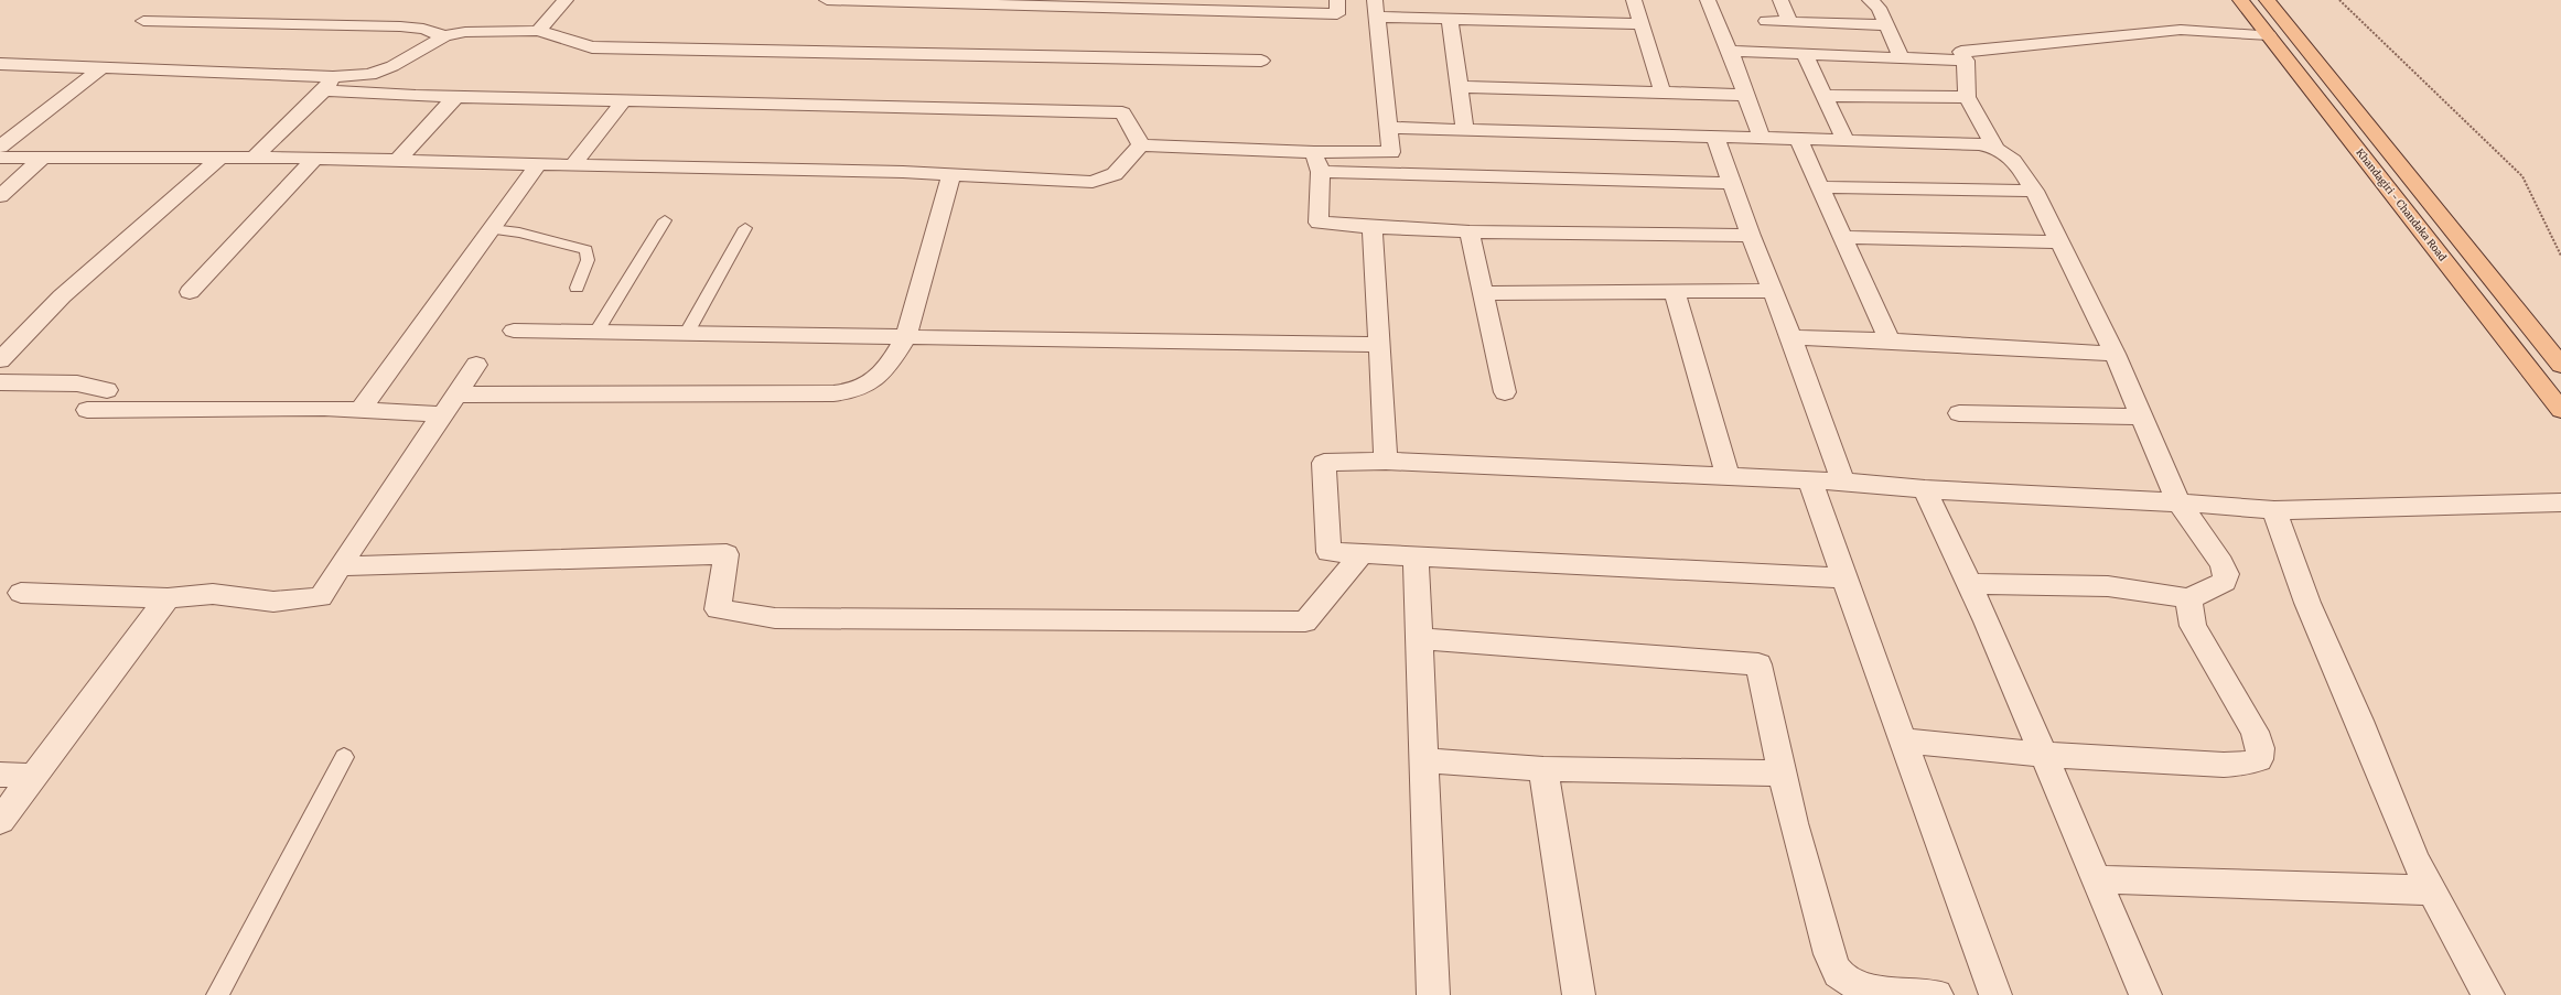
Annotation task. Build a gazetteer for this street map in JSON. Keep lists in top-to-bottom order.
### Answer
{
  "streets": {
    "main road": ["Khandagiri - Chandaka Road"]
  }
}
